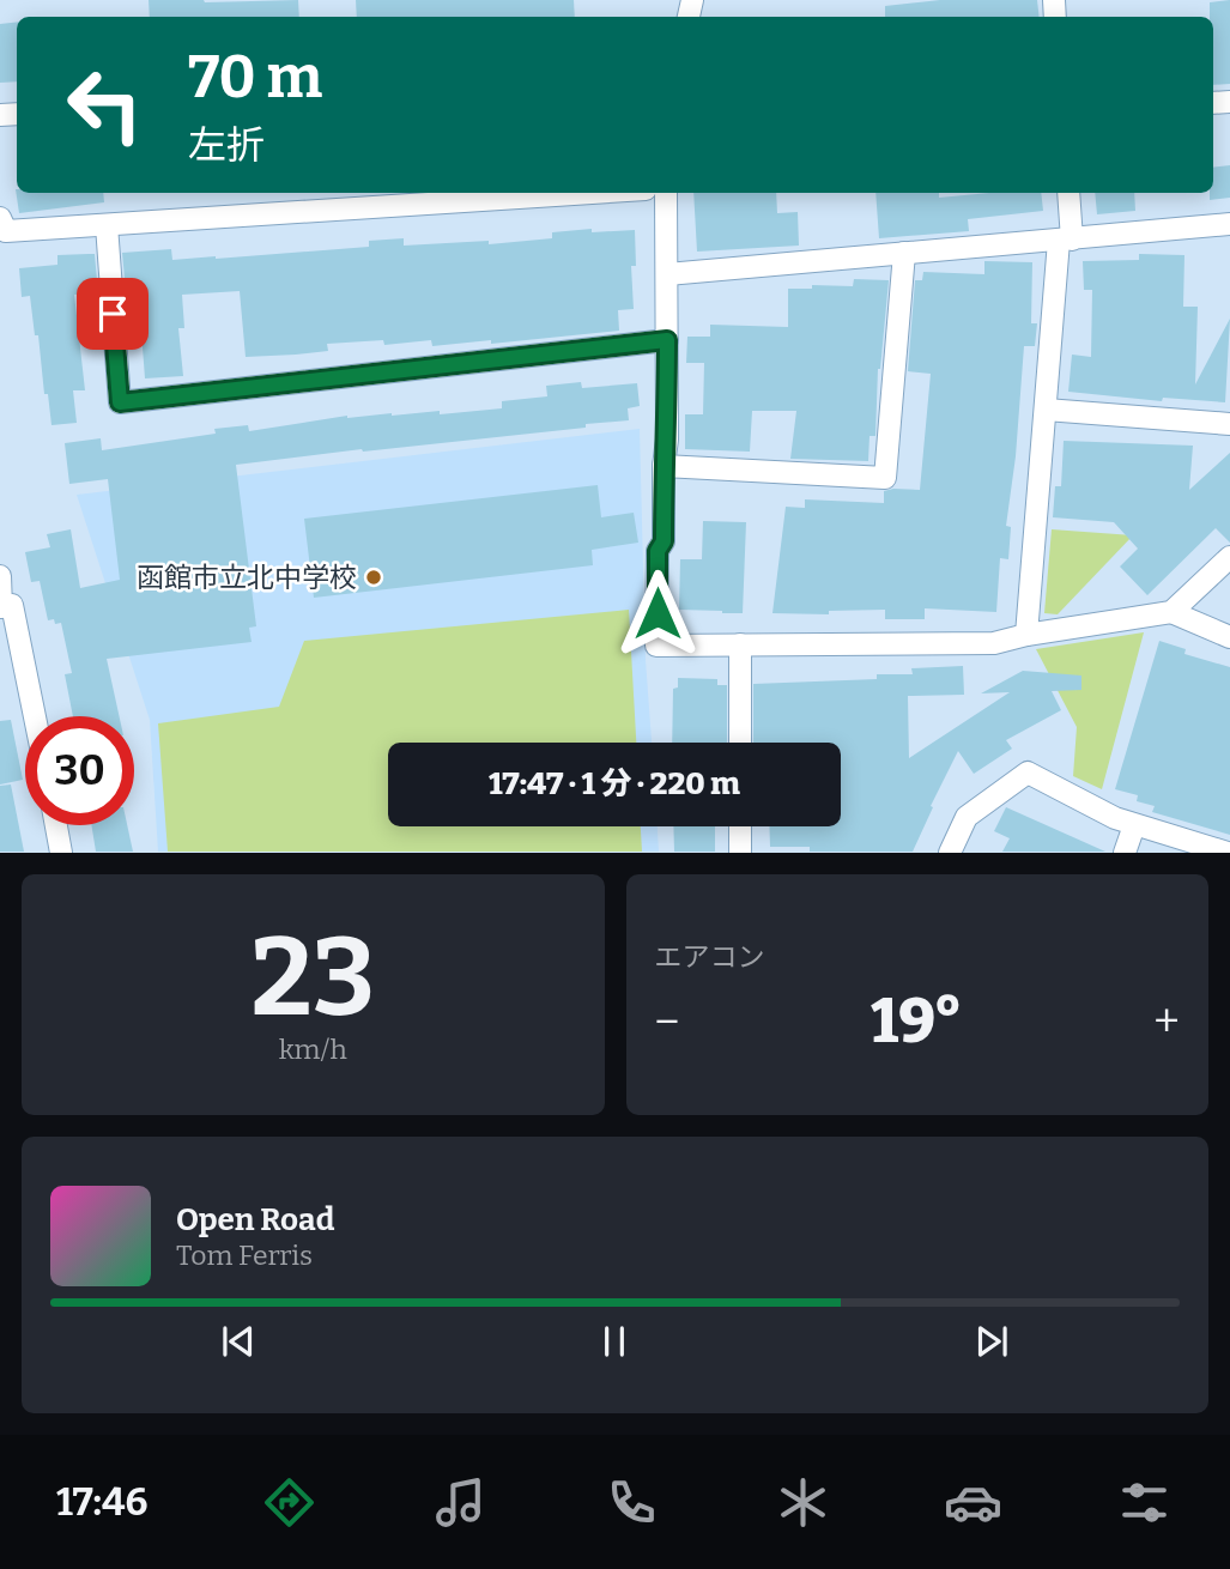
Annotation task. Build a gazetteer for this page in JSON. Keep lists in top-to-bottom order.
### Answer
{
  "places": ["函館市立北中学校"],
  "page": {
    "turn": ["70 m", "左折"],
    "limit": "30",
    "trip": "17:47 · 1 分 · 220 m",
    "tile": [
      ["23", "km/h"],
      "エアコン"
    ],
    "heat": ["−", "19°", "+"],
    "song": ["Open Road", "Tom Ferris"],
    "tabs": "17:46"
  }
}
